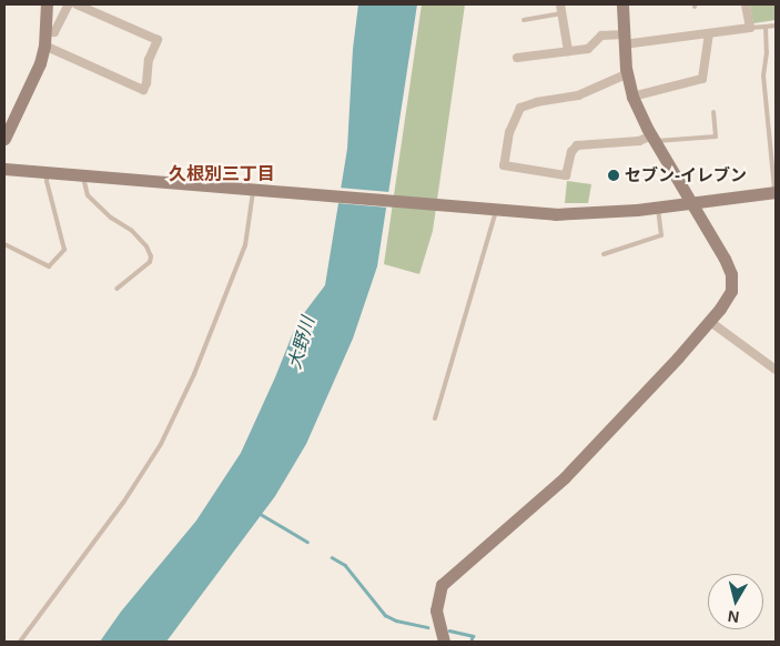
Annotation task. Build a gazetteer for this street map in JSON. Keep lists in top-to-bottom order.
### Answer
{
  "districts": ["久根別三丁目"],
  "water": ["大野川"],
  "places": ["セブン-イレブン"],
  "north": "bottom"
}
